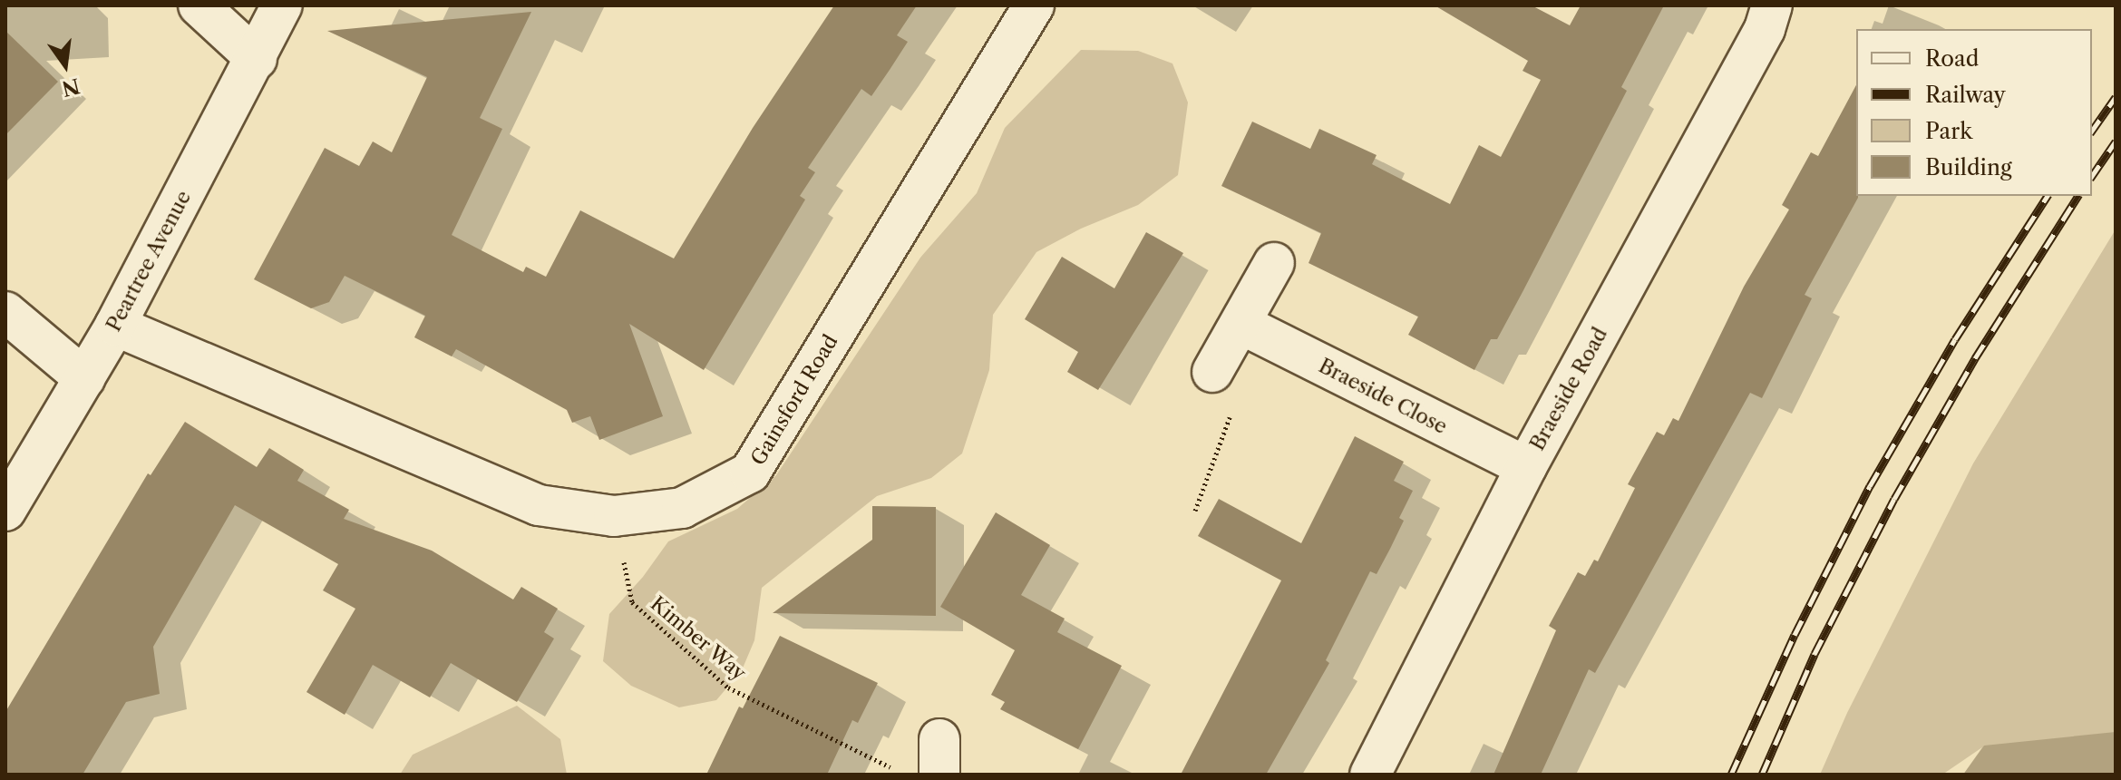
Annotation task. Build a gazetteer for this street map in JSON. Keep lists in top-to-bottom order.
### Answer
{
  "streets": {
    "street": [
      "Peartree Avenue",
      "Braeside Road",
      "Braeside Close",
      "Gainsford Road"
    ],
    "path": ["Kimber Way"]
  },
  "crossings": [
    ["Peartree Avenue", "Gainsford Road"],
    ["Braeside Road", "Braeside Close"],
    ["Gainsford Road", "Kimber Way"]
  ],
  "legend": [
    "Road",
    "Railway",
    "Park",
    "Building"
  ],
  "north": "bottom"
}
